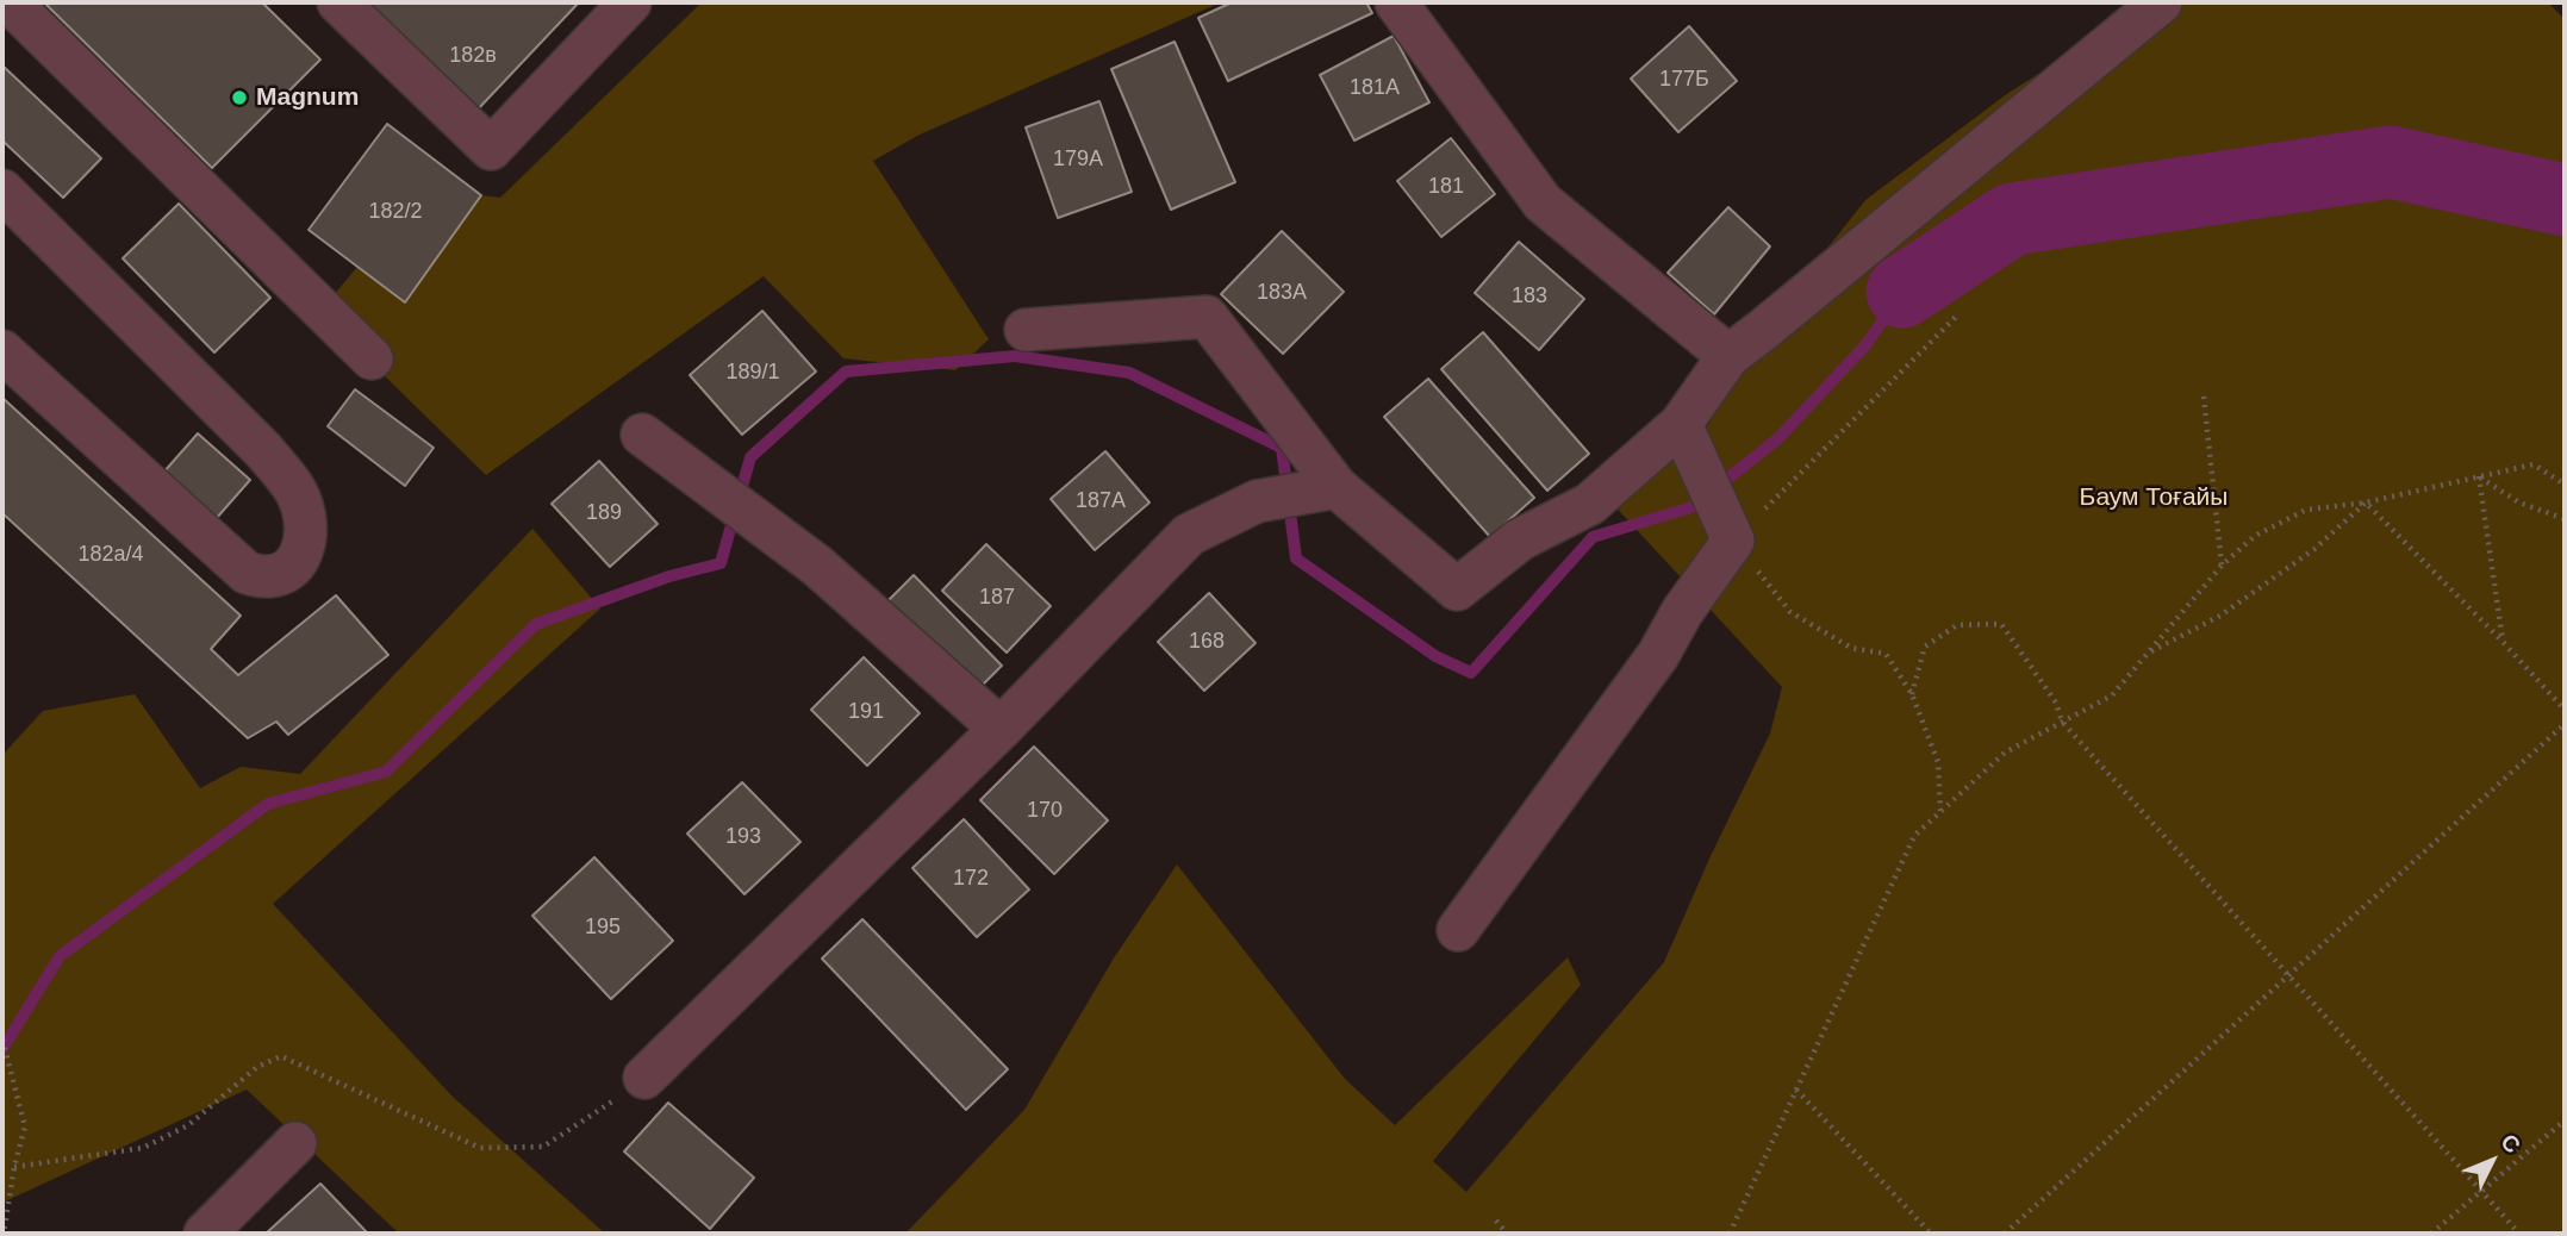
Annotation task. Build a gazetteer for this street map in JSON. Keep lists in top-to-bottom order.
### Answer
{
  "parks": ["Баум Тоғайы"],
  "places": ["Magnum"],
  "house_numbers": [
    "182в",
    "177Б",
    "181А",
    "179А",
    "181",
    "182/2",
    "183А",
    "183",
    "189/1",
    "187А",
    "189",
    "182а/4",
    "187",
    "168",
    "191",
    "170",
    "193",
    "172",
    "195"
  ],
  "north": "top right"
}
